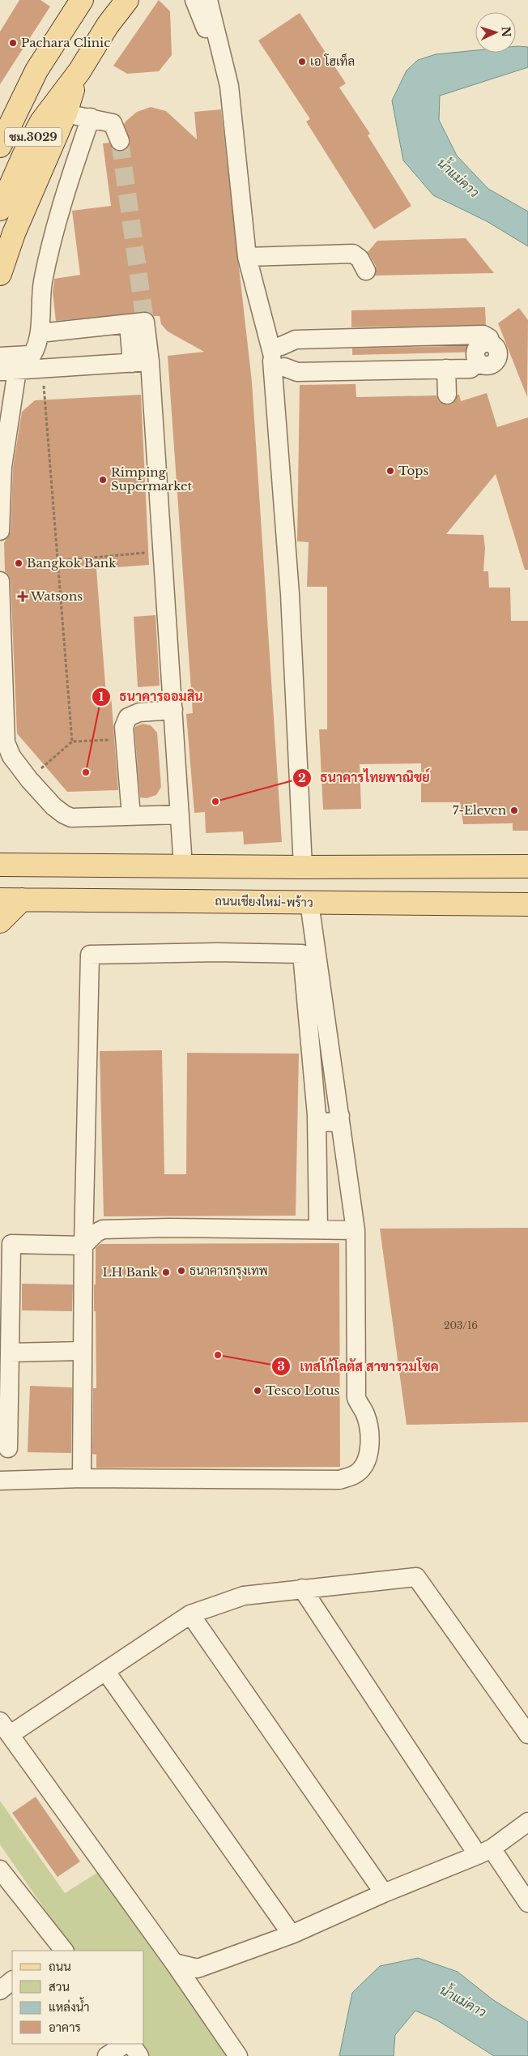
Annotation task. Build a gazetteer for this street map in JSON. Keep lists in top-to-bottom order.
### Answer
{
  "streets": {
    "main road": ["ชม.3029", "ถนนเชียงใหม่-พร้าว"]
  },
  "water": ["น้ำแม่คาว"],
  "places": {
    "other": [
      "Pachara Clinic",
      "เอ โฮเท็ล",
      "Tops",
      "Rimping Supermarket",
      "Bangkok Bank",
      "ธนาคารออมสิน",
      "ธนาคารไทยพาณิชย์",
      "7-Eleven",
      "ธนาคารกรุงเทพ",
      "LH Bank",
      "เทสโก้โลตัส สาขารวมโชค",
      "Tesco Lotus"
    ],
    "health": ["Watsons"]
  },
  "house_numbers": ["203/16"],
  "legend": [
    "ถนน",
    "สวน",
    "แหล่งน้ำ",
    "อาคาร"
  ],
  "north": "right"
}
